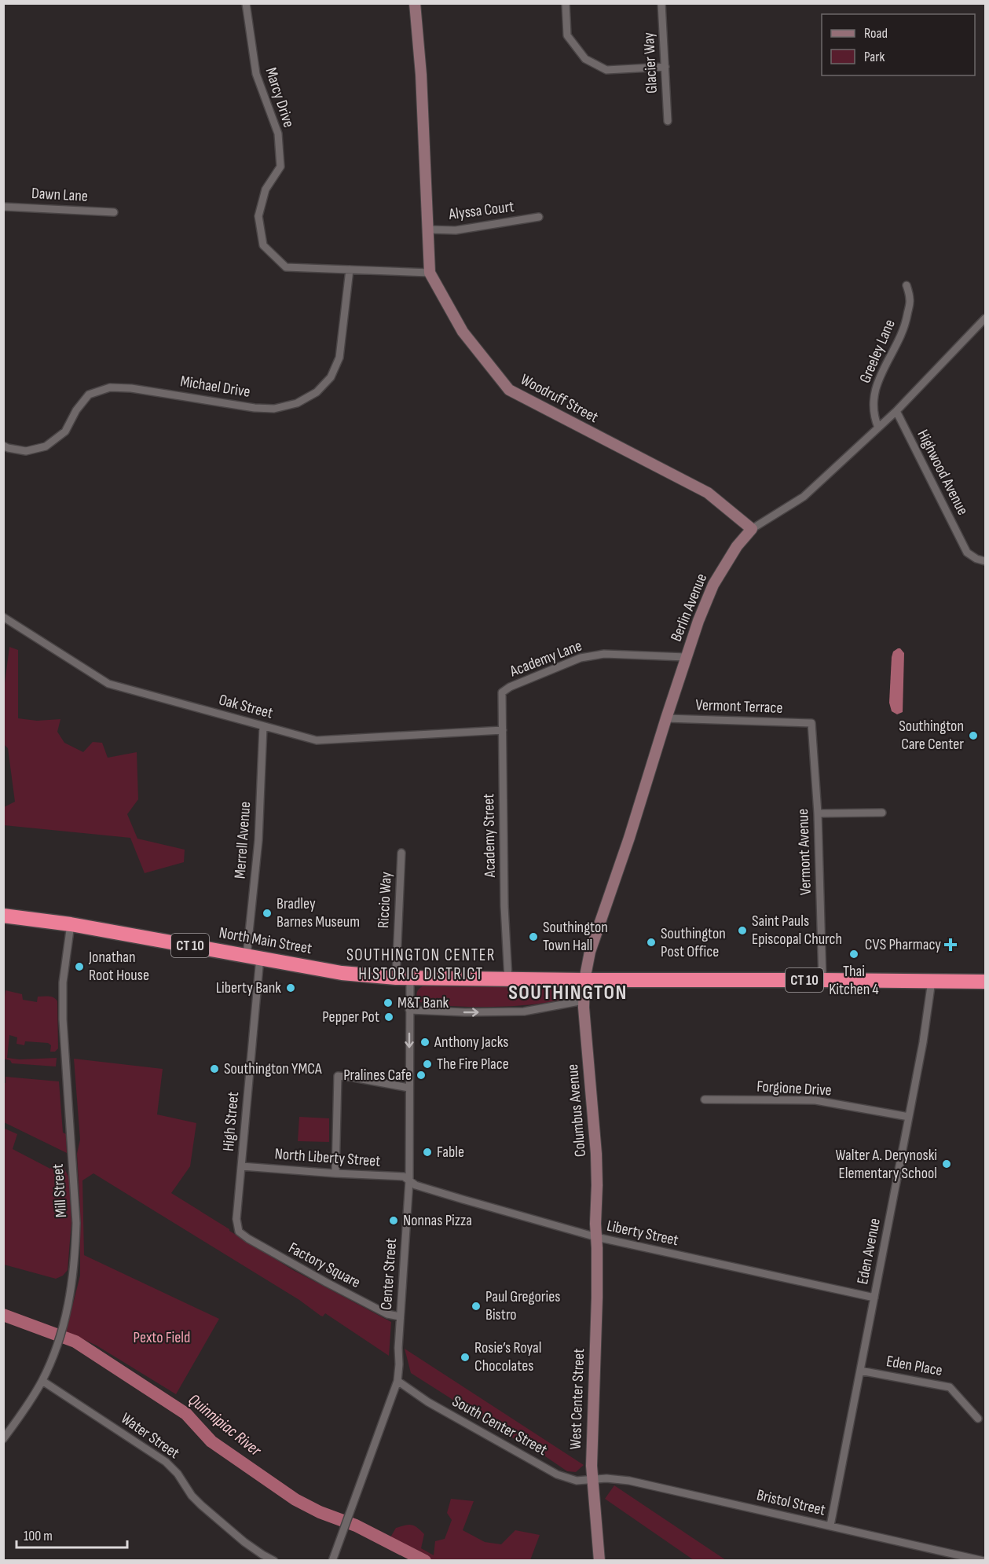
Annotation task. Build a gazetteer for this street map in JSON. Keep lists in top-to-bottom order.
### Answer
{
  "streets": {
    "highway": ["North Main Street", "CT 10"],
    "street": [
      "Glacier Way",
      "Marcy Drive",
      "Dawn Lane",
      "Alyssa Court",
      "Greeley Lane",
      "Michael Drive",
      "Woodruff Street",
      "Highwood Avenue",
      "Berlin Avenue",
      "Academy Lane",
      "Oak Street",
      "Vermont Terrace",
      "Academy Street",
      "Merrell Avenue",
      "Vermont Avenue",
      "Riccio Way",
      "Forgione Drive",
      "Columbus Avenue",
      "High Street",
      "North Liberty Street",
      "Mill Street",
      "Liberty Street",
      "Eden Avenue",
      "Factory Square",
      "Center Street",
      "Eden Place",
      "West Center Street",
      "South Center Street",
      "Water Street",
      "Bristol Street"
    ]
  },
  "crossings": [
    ["Marcy Drive", "Michael Drive"],
    ["Marcy Drive", "Woodruff Street"],
    ["Alyssa Court", "Woodruff Street"],
    ["Greeley Lane", "Berlin Avenue"],
    ["Woodruff Street", "Berlin Avenue"],
    ["Highwood Avenue", "Berlin Avenue"],
    ["Berlin Avenue", "Academy Lane"],
    ["Berlin Avenue", "Vermont Terrace"],
    ["Berlin Avenue", "CT 10"],
    ["Berlin Avenue", "Columbus Avenue"],
    ["Academy Lane", "Academy Street"],
    ["Oak Street", "Academy Street"],
    ["Oak Street", "Merrell Avenue"],
    ["Vermont Terrace", "Vermont Avenue"],
    ["Academy Street", "CT 10"],
    ["Merrell Avenue", "North Main Street"],
    ["Merrell Avenue", "High Street"],
    ["Vermont Avenue", "CT 10"],
    ["Riccio Way", "North Main Street"],
    ["Riccio Way", "CT 10"],
    ["Riccio Way", "Center Street"],
    ["North Main Street", "CT 10"],
    ["North Main Street", "High Street"],
    ["North Main Street", "Mill Street"],
    ["North Main Street", "Center Street"],
    ["CT 10", "Columbus Avenue"],
    ["CT 10", "Eden Avenue"],
    ["CT 10", "Center Street"],
    ["Forgione Drive", "Eden Avenue"],
    ["Columbus Avenue", "Liberty Street"],
    ["Columbus Avenue", "West Center Street"],
    ["High Street", "North Liberty Street"],
    ["High Street", "Factory Square"],
    ["North Liberty Street", "Liberty Street"],
    ["North Liberty Street", "Center Street"],
    ["Mill Street", "Water Street"],
    ["Liberty Street", "Eden Avenue"],
    ["Liberty Street", "Center Street"],
    ["Liberty Street", "West Center Street"],
    ["Eden Avenue", "Eden Place"],
    ["Eden Avenue", "Bristol Street"],
    ["Factory Square", "Center Street"],
    ["Center Street", "South Center Street"],
    ["West Center Street", "South Center Street"],
    ["West Center Street", "Bristol Street"],
    ["South Center Street", "Bristol Street"]
  ],
  "districts": ["SOUTHINGTON CENTER HISTORIC DISTRICT", "SOUTHINGTON"],
  "water": ["Quinnipiac River"],
  "parks": ["Pexto Field"],
  "places": {
    "other": [
      "Southington Care Center",
      "Bradley Barnes Museum",
      "Saint Pauls Episcopal Church",
      "Southington Town Hall",
      "Southington Post Office",
      "Thai Kitchen 4",
      "Jonathan Root House",
      "Liberty Bank",
      "M&T Bank",
      "Pepper Pot",
      "Anthony Jacks",
      "The Fire Place",
      "Southington YMCA",
      "Pralines Cafe",
      "Fable",
      "Walter A. Derynoski Elementary School",
      "Nonnas Pizza",
      "Paul Gregories Bistro",
      "Rosie’s Royal Chocolates"
    ],
    "health": ["CVS Pharmacy"]
  },
  "legend": ["Road", "Park"],
  "scale_bar": "100 m"
}
